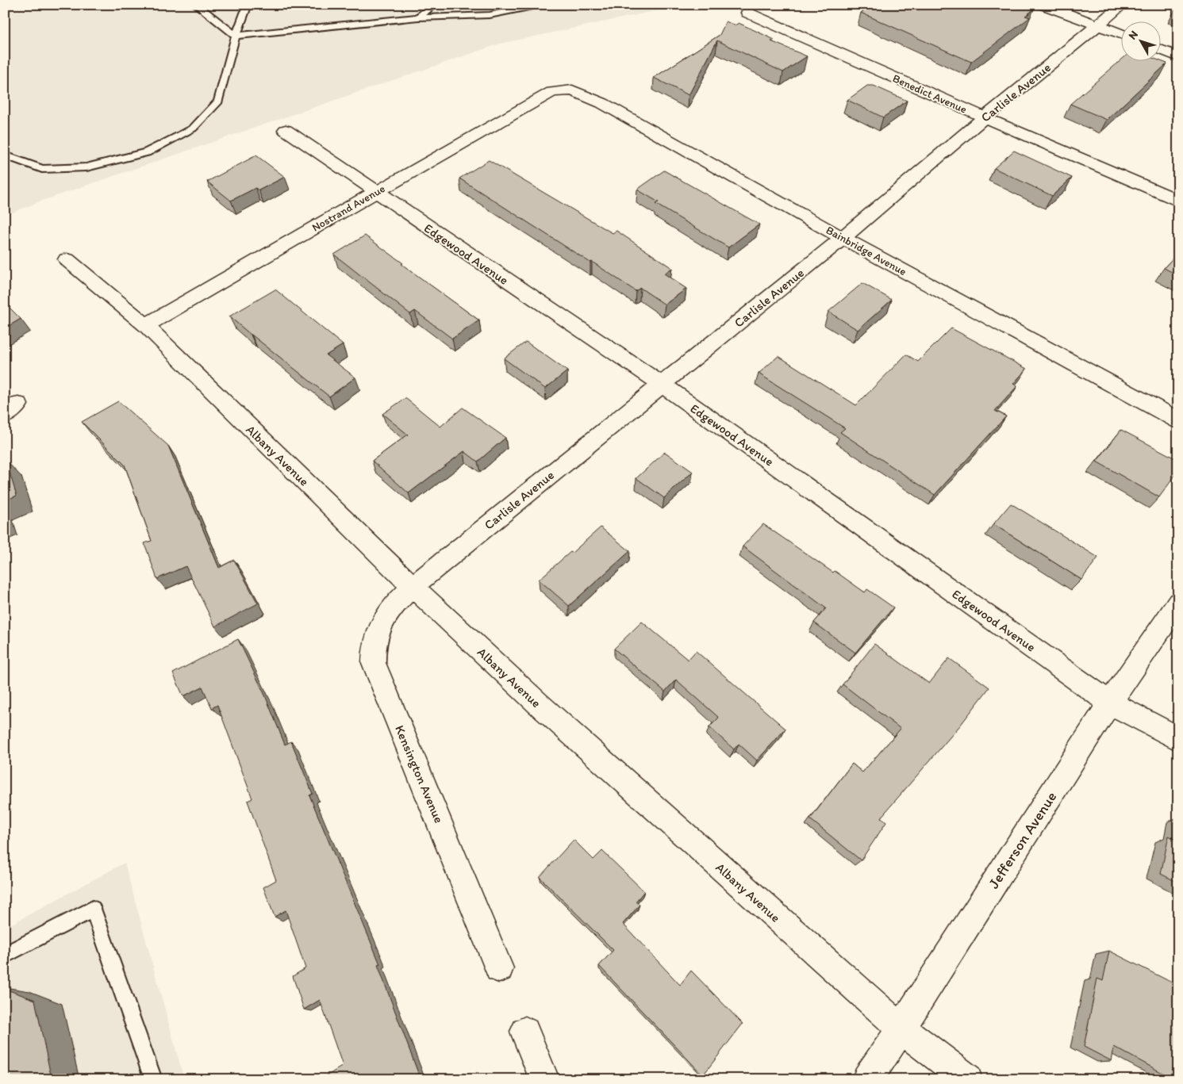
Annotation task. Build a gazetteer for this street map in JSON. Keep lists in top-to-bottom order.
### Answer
{
  "streets": {
    "street": [
      "Carlisle Avenue",
      "Benedict Avenue",
      "Nostrand Avenue",
      "Bainbridge Avenue",
      "Edgewood Avenue",
      "Albany Avenue",
      "Kensington Avenue",
      "Jefferson Avenue"
    ]
  },
  "crossings": [
    ["Carlisle Avenue", "Benedict Avenue"],
    ["Carlisle Avenue", "Bainbridge Avenue"],
    ["Carlisle Avenue", "Edgewood Avenue"],
    ["Carlisle Avenue", "Albany Avenue"],
    ["Carlisle Avenue", "Kensington Avenue"],
    ["Nostrand Avenue", "Bainbridge Avenue"],
    ["Nostrand Avenue", "Edgewood Avenue"],
    ["Nostrand Avenue", "Albany Avenue"],
    ["Edgewood Avenue", "Jefferson Avenue"],
    ["Albany Avenue", "Kensington Avenue"],
    ["Albany Avenue", "Jefferson Avenue"]
  ],
  "north": "top left"
}
